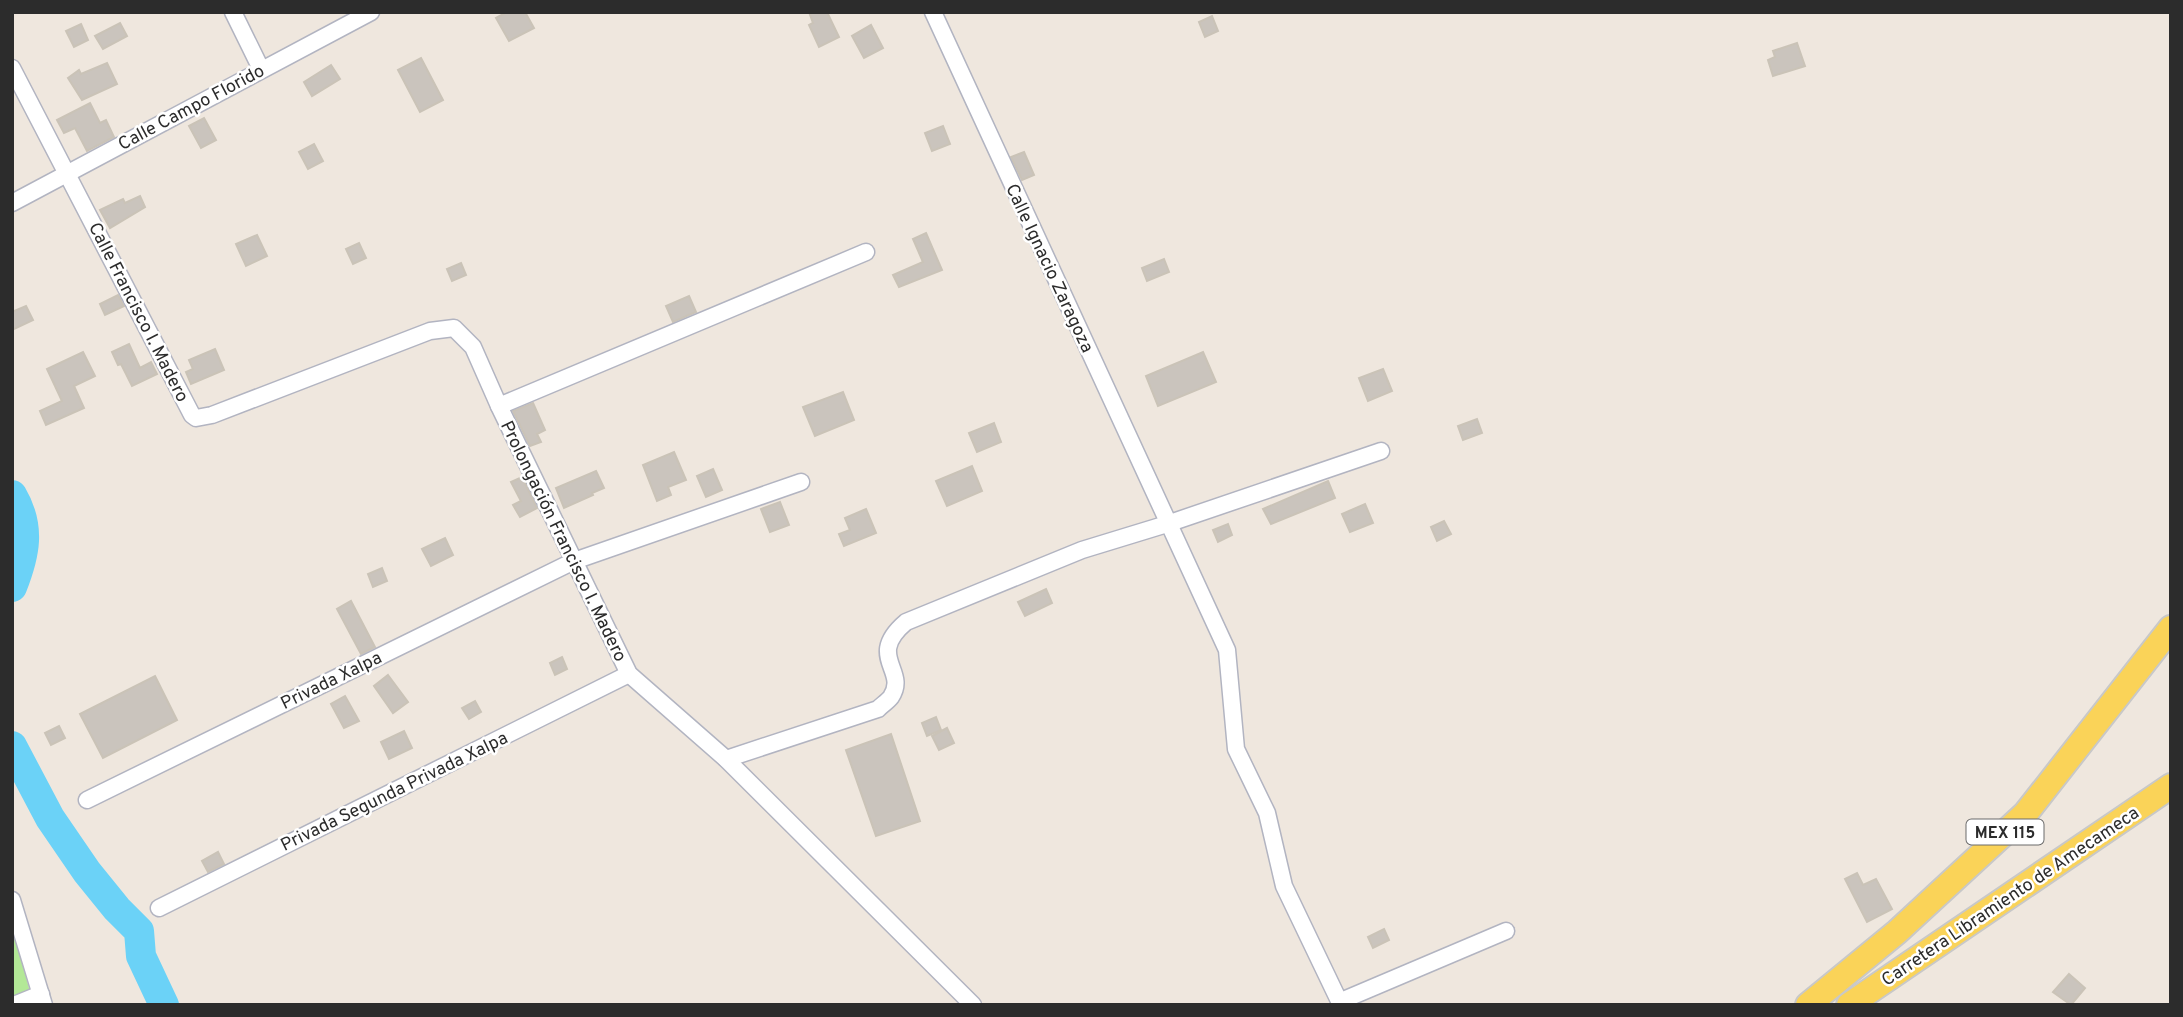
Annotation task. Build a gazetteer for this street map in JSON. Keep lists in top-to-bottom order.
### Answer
{
  "streets": {
    "main road": ["MEX 115", "Carretera Libramiento de Amecameca"],
    "street": [
      "Calle Campo Florido",
      "Calle Ignacio Zaragoza",
      "Calle Francisco I. Madero",
      "Prolongación Francisco I. Madero",
      "Privada Xalpa",
      "Privada Segunda Privada Xalpa"
    ]
  },
  "crossings": [
    ["Calle Campo Florido", "Calle Francisco I. Madero"],
    ["Calle Francisco I. Madero", "Prolongación Francisco I. Madero"],
    ["Prolongación Francisco I. Madero", "Privada Xalpa"],
    ["Prolongación Francisco I. Madero", "Privada Segunda Privada Xalpa"]
  ]
}
